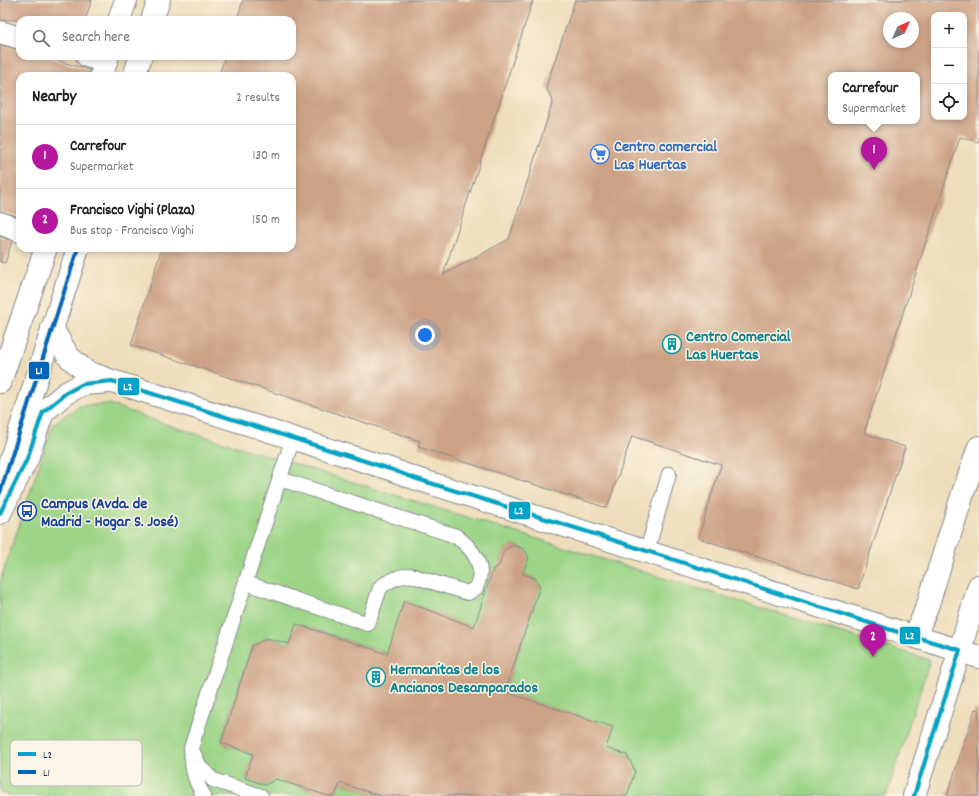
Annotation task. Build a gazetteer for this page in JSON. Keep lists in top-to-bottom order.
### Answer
{
  "places": {
    "supermarket": ["Centro comercial Las Huertas"],
    "building": ["Centro Comercial Las Huertas", "Hermanitas de los Ancianos Desamparados"],
    "bus stop": ["Campus (Avda. de Madrid - Hogar S. José)"]
  },
  "lines": ["transit line L1", "transit line L2"],
  "legend": ["L2", "L1"],
  "north": "top right",
  "page": {
    "map_buttons": ["+", "−"],
    "search": "Search here",
    "popup": ["Carrefour", "Supermarket"],
    "heading": ["Nearby", "2 results"],
    "list": [
      {
        "mark": "1",
        "name": "Carrefour",
        "note": "Supermarket",
        "value": "130 m"
      },
      {
        "mark": "2",
        "name": "Francisco Vighi (Plaza)",
        "note": "Bus stop · Francisco Vighi",
        "value": "150 m"
      }
    ],
    "pins": ["1", "2"]
  }
}
